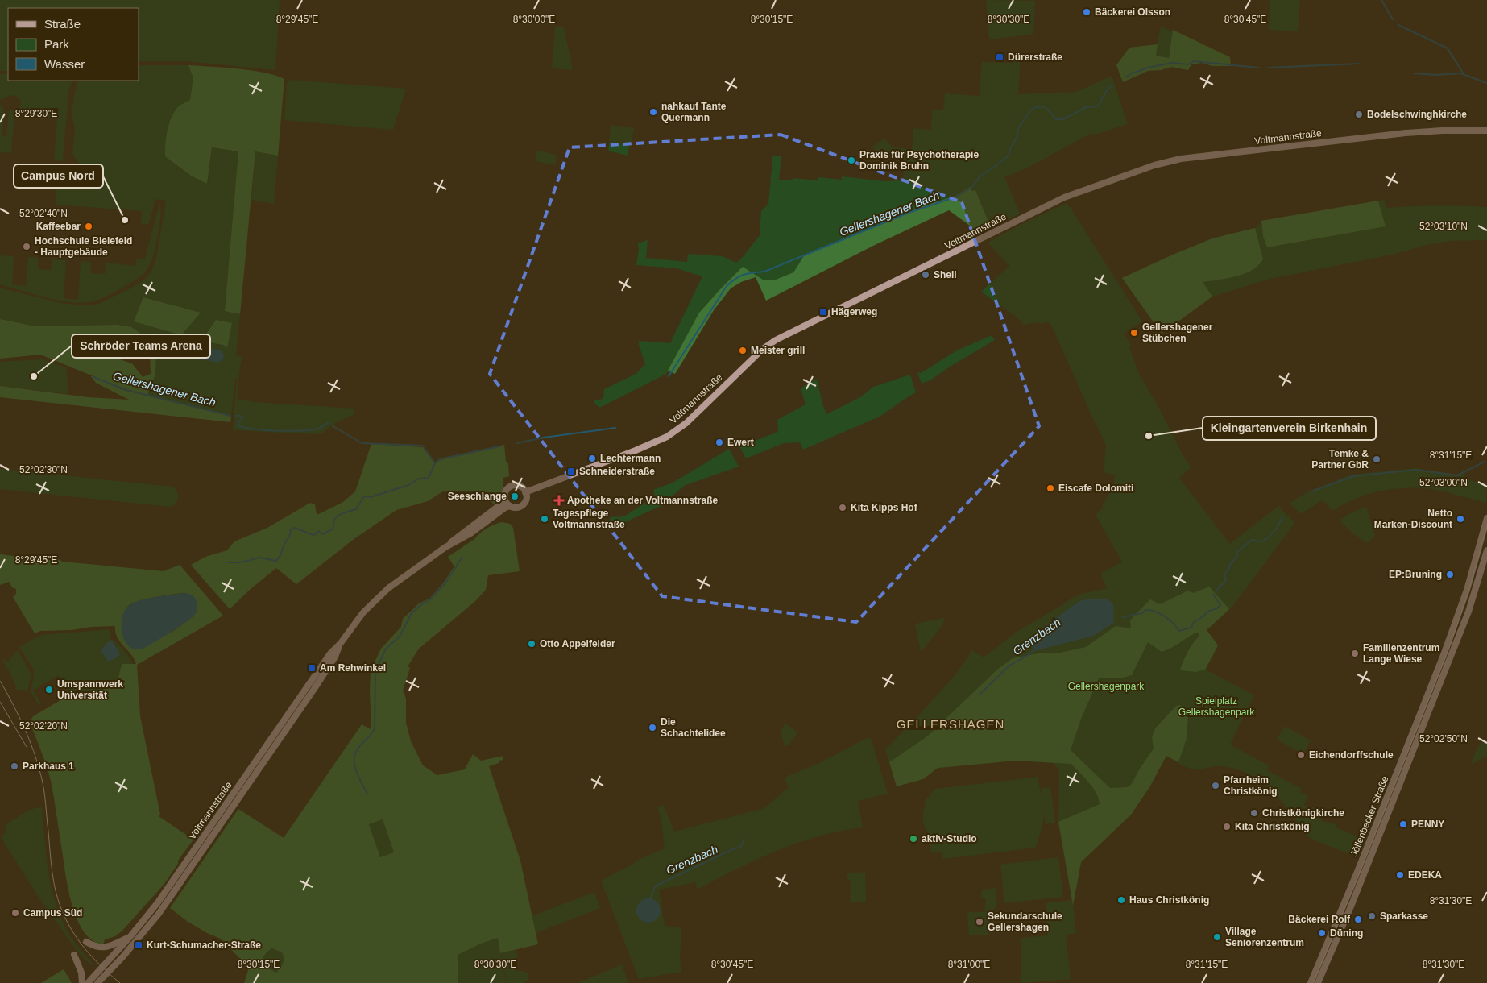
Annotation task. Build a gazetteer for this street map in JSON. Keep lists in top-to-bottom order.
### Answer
{
  "streets": {
    "street": ["Voltmannstraße", "Jöllenbecker Straße"]
  },
  "districts": ["GELLERSHAGEN"],
  "water": ["Gellershagener Bach", "Grenzbach"],
  "parks": ["Gellershagenpark", "Spielplatz Gellershagenpark"],
  "places": {
    "other": [
      "Bäckerei Olsson",
      "nahkauf Tante Quermann",
      "Bodelschwinghkirche",
      "Praxis für Psychotherapie Dominik Bruhn",
      "Campus Nord",
      "Kaffeebar",
      "Hochschule Bielefeld - Hauptgebäude",
      "Shell",
      "Gellershagener Stübchen",
      "Meister grill",
      "Schröder Teams Arena",
      "Kleingartenverein Birkenhain",
      "Ewert",
      "Lechtermann",
      "Temke & Partner GbR",
      "Eiscafe Dolomiti",
      "Seeschlange",
      "Kita Kipps Hof",
      "Tagespflege Voltmannstraße",
      "Netto Marken-Discount",
      "EP:Bruning",
      "Otto Appelfelder",
      "Familienzentrum Lange Wiese",
      "Umspannwerk Universität",
      "Die Schachtelidee",
      "Eichendorffschule",
      "Parkhaus 1",
      "Pfarrheim Christkönig",
      "Christkönigkirche",
      "PENNY",
      "Kita Christkönig",
      "aktiv-Studio",
      "EDEKA",
      "Haus Christkönig",
      "Campus Süd",
      "Sparkasse",
      "Bäckerei Rolf",
      "Sekundarschule Gellershagen",
      "Düning",
      "Village Seniorenzentrum"
    ],
    "transit": [
      "Dürerstraße",
      "Hägerweg",
      "Schneiderstraße",
      "Am Rehwinkel",
      "Kurt-Schumacher-Straße"
    ],
    "health": ["Apotheke an der Voltmannstraße"]
  },
  "legend": ["Straße", "Park", "Wasser"],
  "coordinates": [
    "8°29'45\"E",
    "8°30'00\"E",
    "8°30'30\"E",
    "8°30'45\"E",
    "8°30'15\"E",
    "8°29'30\"E",
    "52°02'40\"N",
    "52°03'10\"N",
    "8°31'15\"E",
    "52°02'30\"N",
    "52°03'00\"N",
    "52°02'20\"N",
    "52°02'50\"N",
    "8°31'30\"E",
    "8°31'00\"E"
  ]
}
